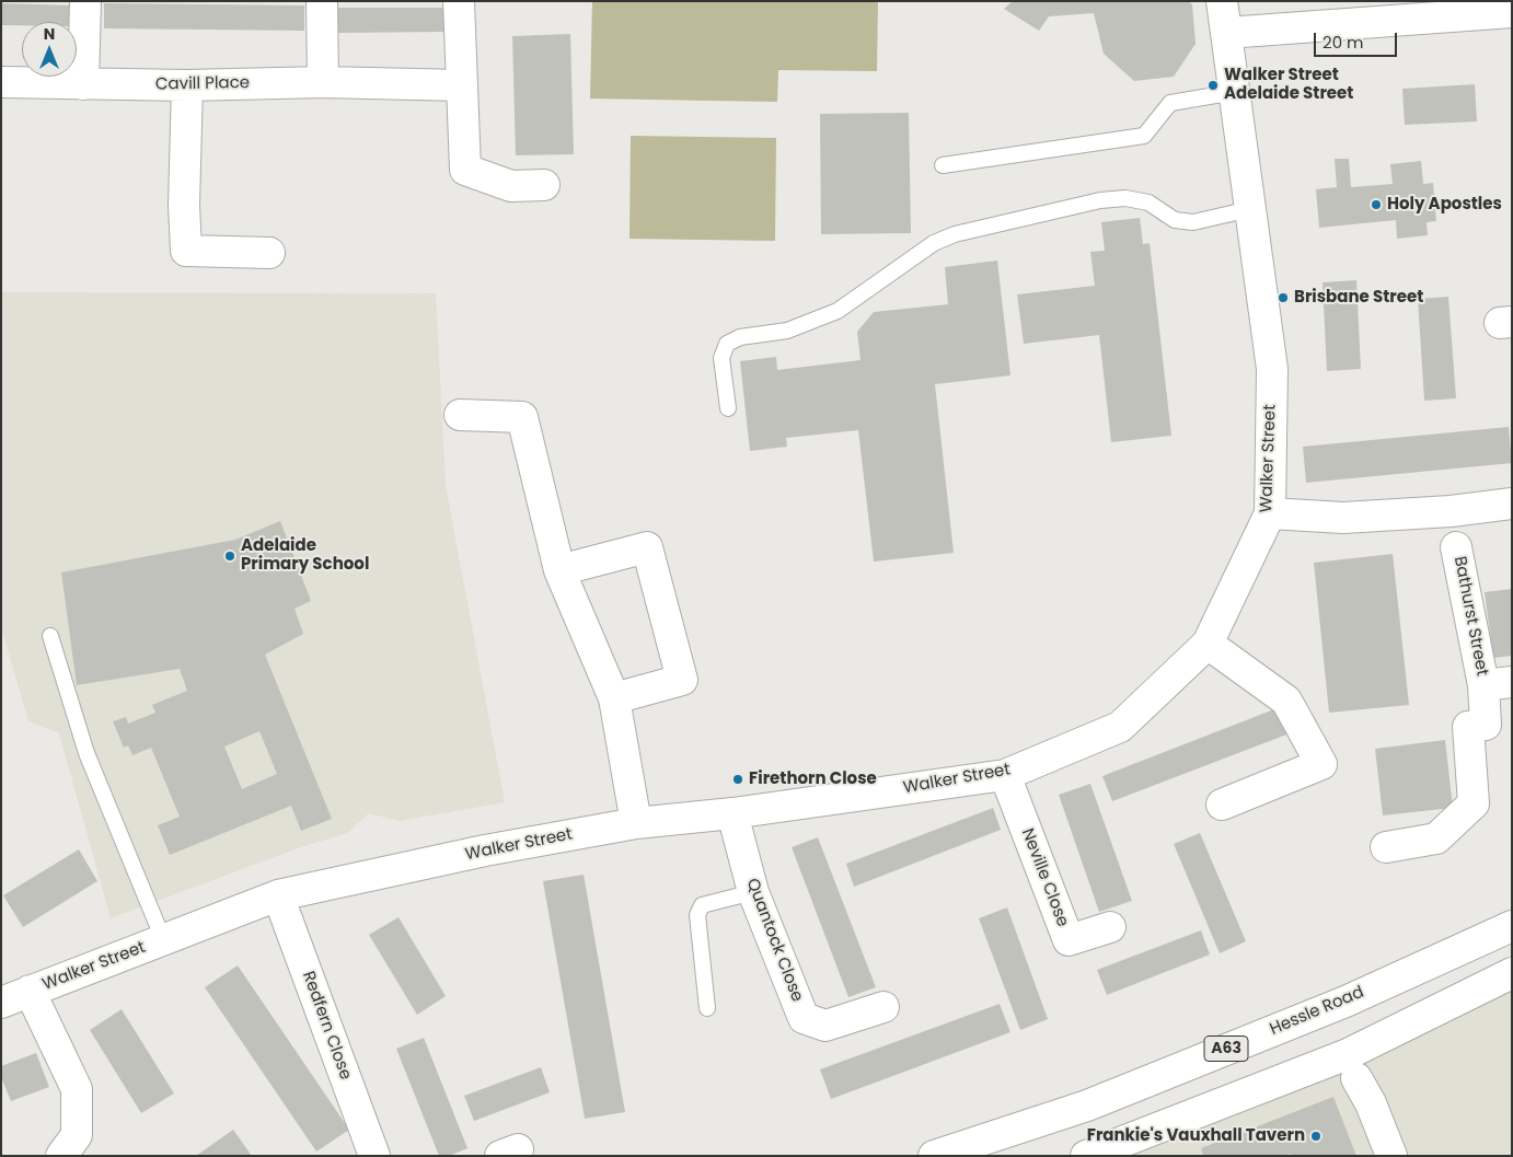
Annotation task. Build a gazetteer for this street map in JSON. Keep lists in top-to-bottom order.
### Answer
{
  "streets": {
    "main road": [
      "Cavill Place",
      "Walker Street",
      "Bathurst Street",
      "Neville Close",
      "Quantock Close",
      "Hessle Road",
      "Redfern Close",
      "A63"
    ]
  },
  "crossings": [
    ["Walker Street", "Neville Close"],
    ["Walker Street", "Quantock Close"],
    ["Walker Street", "Redfern Close"]
  ],
  "places": [
    "Walker Street Adelaide Street",
    "Holy Apostles",
    "Brisbane Street",
    "Adelaide Primary School",
    "Firethorn Close",
    "Frankie's Vauxhall Tavern"
  ],
  "scale_bar": "20 m",
  "north": "top"
}
